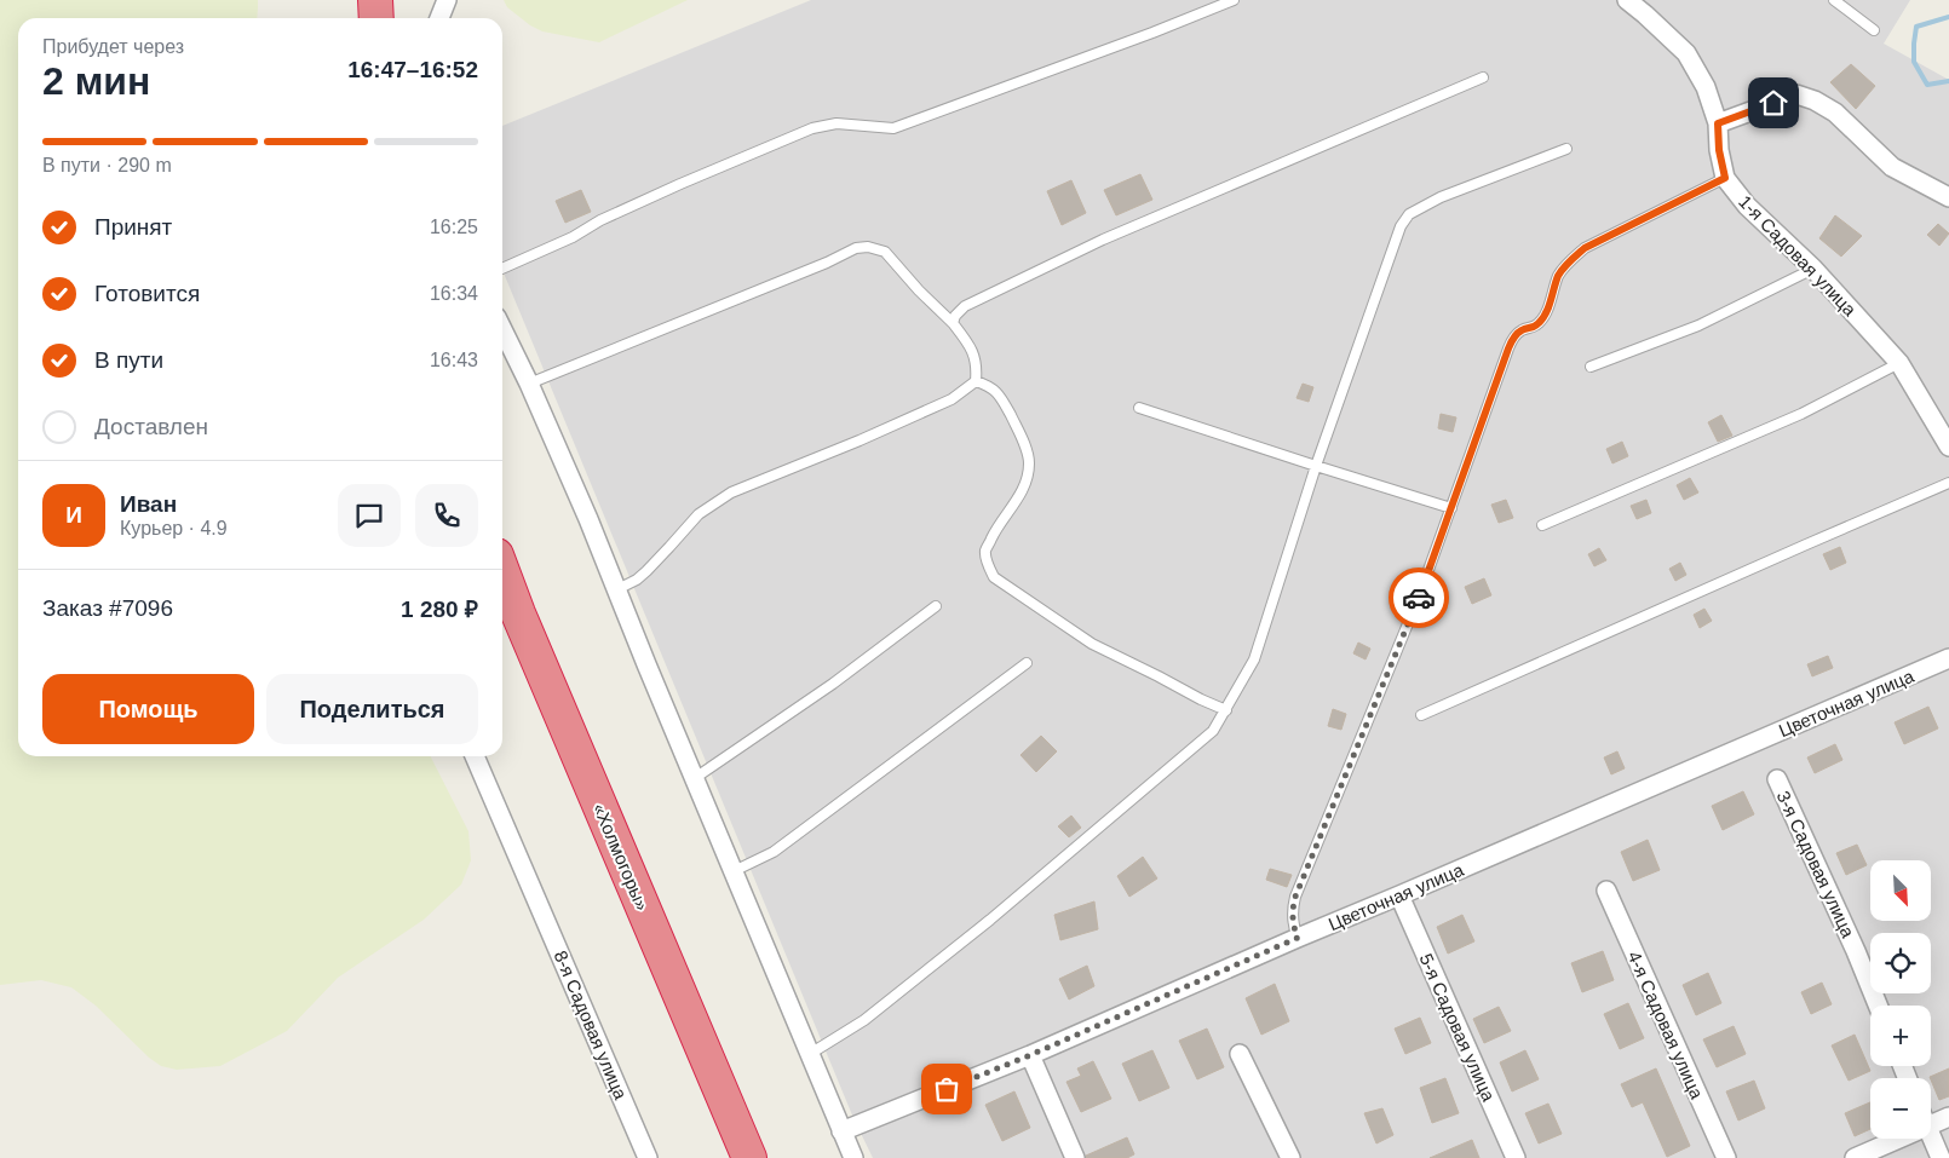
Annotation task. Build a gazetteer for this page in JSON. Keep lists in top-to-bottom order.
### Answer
{
  "streets": {
    "highway": ["«Холмогоры»"],
    "street": [
      "1-я Садовая улица",
      "Цветочная улица",
      "3-я Садовая улица",
      "8-я Садовая улица",
      "4-я Садовая улица",
      "5-я Садовая улица"
    ]
  },
  "crossings": [
    ["Цветочная улица", "5-я Садовая улица"]
  ],
  "north": "bottom right",
  "page": {
    "heading": ["2 мин", "Прибудет через", "16:47–16:52"],
    "panel": [
      "Иван",
      "Курьер · 4.9",
      "Заказ #7096",
      "1 280 ₽"
    ],
    "bar": "В пути · 290 m",
    "list": [
      ["Принят", "16:25"],
      ["Готовится", "16:34"],
      ["В пути", "16:43"],
      "Доставлен"
    ],
    "round": "И",
    "buttons": ["Помощь", "Поделиться"],
    "map_buttons": ["+", "−"]
  }
}
